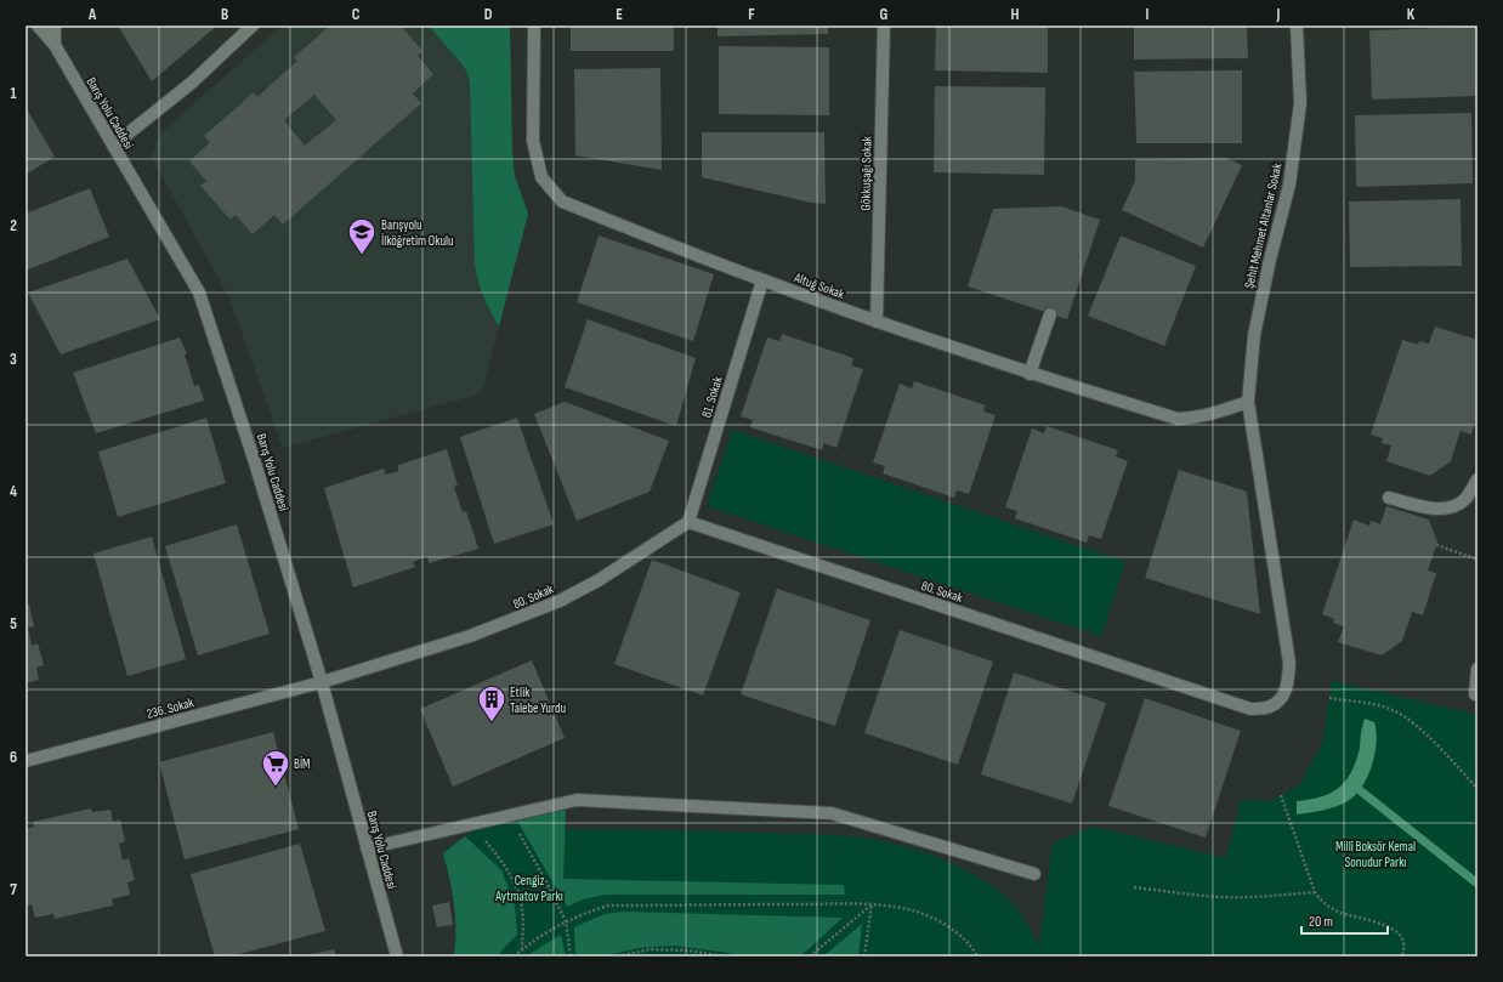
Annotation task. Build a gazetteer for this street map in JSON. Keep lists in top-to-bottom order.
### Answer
{
  "streets": {
    "street": [
      "Barış Yolu Caddesi",
      "Gökkuşağı Sokak",
      "Şehit Mehmet Altanlar Sokak",
      "Altuğ Sokak",
      "81. Sokak",
      "80. Sokak",
      "236. Sokak"
    ]
  },
  "crossings": [
    ["Barış Yolu Caddesi", "80. Sokak"],
    ["Barış Yolu Caddesi", "236. Sokak"],
    ["Gökkuşağı Sokak", "Altuğ Sokak"],
    ["Şehit Mehmet Altanlar Sokak", "Altuğ Sokak"],
    ["Şehit Mehmet Altanlar Sokak", "80. Sokak"],
    ["Altuğ Sokak", "81. Sokak"],
    ["Altuğ Sokak", "80. Sokak"],
    ["81. Sokak", "80. Sokak"],
    ["80. Sokak", "236. Sokak"]
  ],
  "parks": ["Millî Boksör Kemal Sonudur Parkı", "Cengiz Aytmatov Parkı"],
  "places": {
    "school or university": ["Barışyolu İlköğretim Okulu"],
    "building": ["Etlik Talebe Yurdu"],
    "supermarket": ["BİM"]
  },
  "scale_bar": "20 m",
  "grid": {
    "columns": [
      "A",
      "B",
      "C",
      "D",
      "E",
      "F",
      "G",
      "H",
      "I",
      "J",
      "K"
    ],
    "rows": [
      "1",
      "2",
      "3",
      "4",
      "5",
      "6",
      "7"
    ]
  }
}
